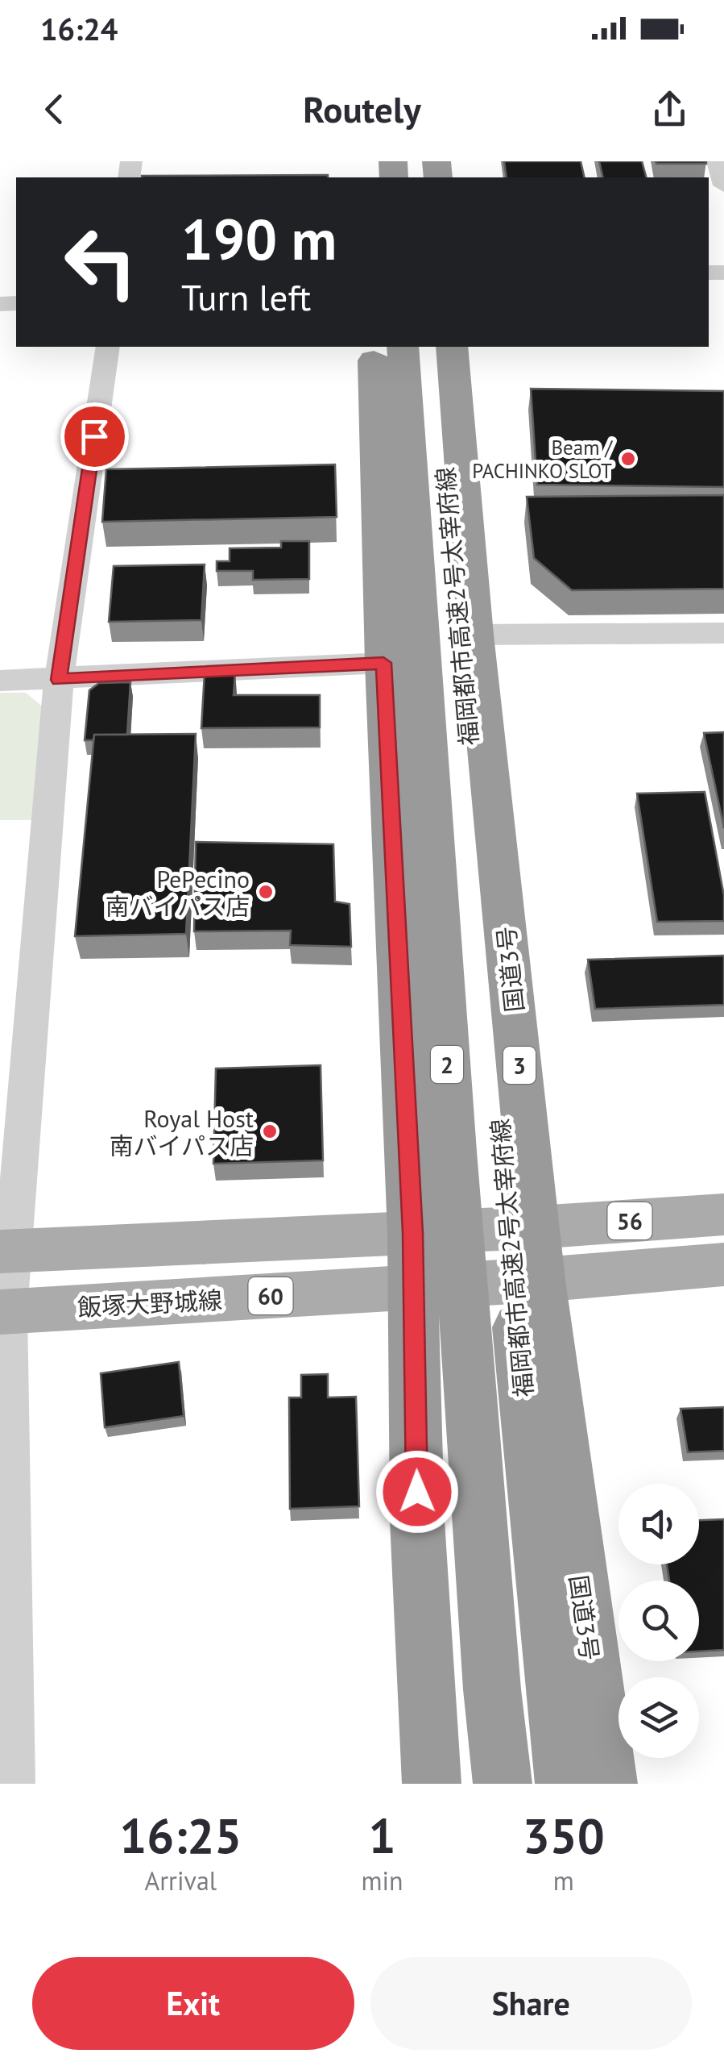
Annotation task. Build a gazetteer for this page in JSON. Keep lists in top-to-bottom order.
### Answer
{
  "streets": {
    "highway": [
      "福岡都市高速2号太宰府線",
      "国道3号",
      "2",
      "3"
    ],
    "main road": ["56", "60", "飯塚大野城線"]
  },
  "crossings": [
    ["国道3号", "56"],
    ["国道3号", "飯塚大野城線"],
    ["56", "飯塚大野城線"]
  ],
  "places": ["Beam / PACHINKO SLOT", "PePecino 南バイパス店", "Royal Host 南バイパス店"],
  "page": {
    "status": "16:24",
    "header": "Routely",
    "turn": ["190 m", "Turn left"],
    "eta": [
      "16:25",
      "Arrival",
      "1",
      "min",
      "350",
      "m"
    ],
    "buttons": ["Exit", "Share"]
  }
}
